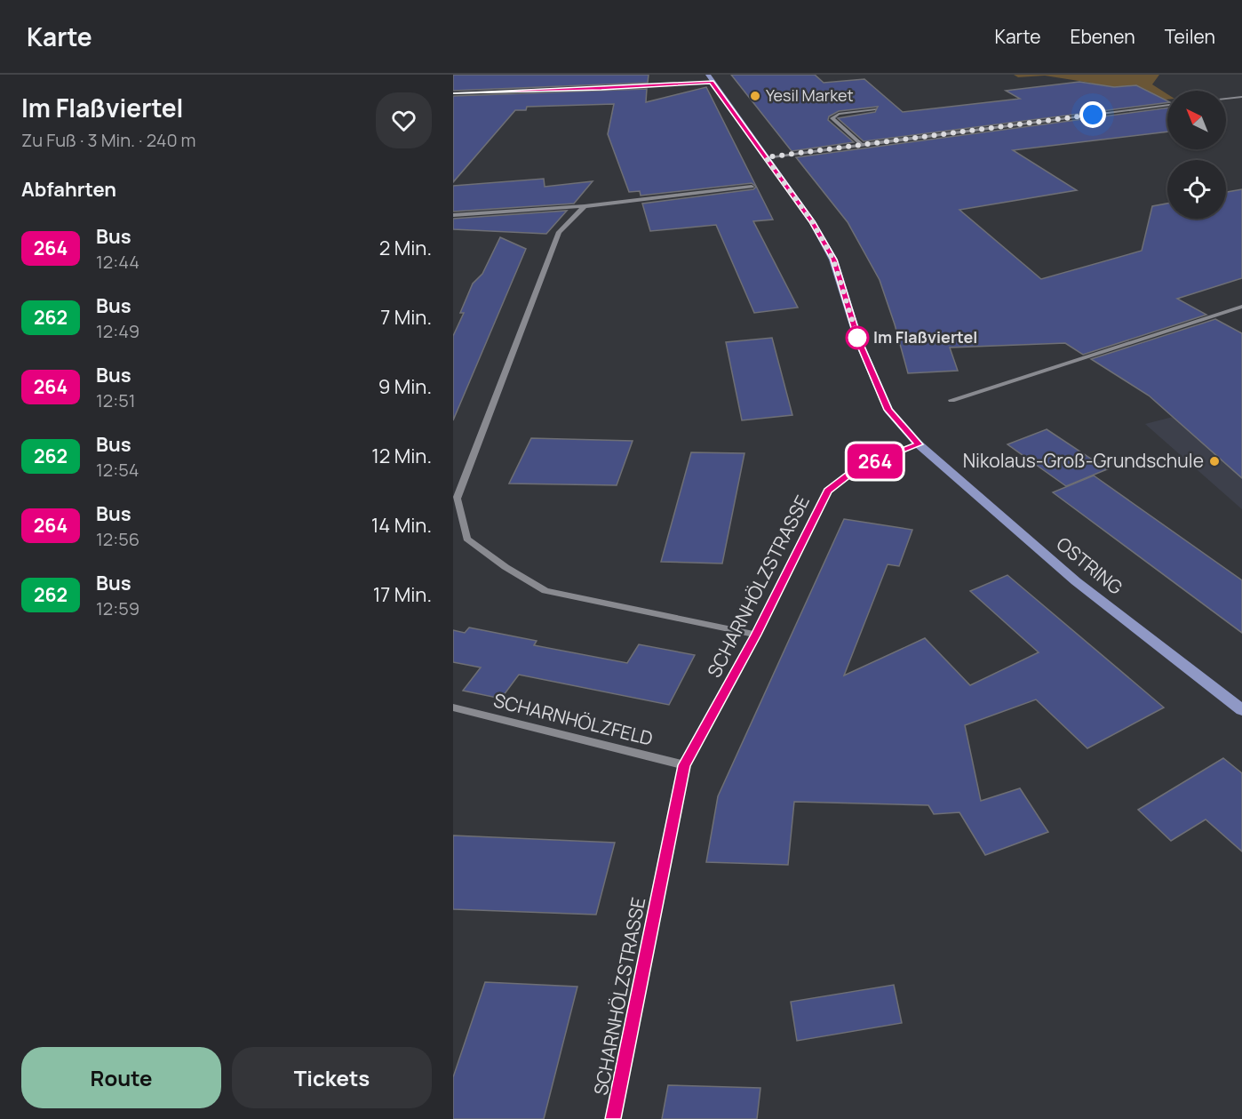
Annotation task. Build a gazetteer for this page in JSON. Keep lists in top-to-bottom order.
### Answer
{
  "streets": {
    "main road": ["OSTRING"],
    "street": ["SCHARNHÖLZSTRASSE", "SCHARNHÖLZFELD"]
  },
  "crossings": [
    ["OSTRING", "SCHARNHÖLZSTRASSE"],
    ["SCHARNHÖLZSTRASSE", "SCHARNHÖLZFELD"]
  ],
  "places": ["Yesil Market", "Im Flaßviertel", "Nikolaus-Groß-Grundschule"],
  "lines": ["bus line 264"],
  "north": "top left",
  "page": {
    "header": "Karte",
    "nav": ["Karte", "Ebenen", "Teilen"],
    "heading": [
      ["Im Flaßviertel", "Zu Fuß · 3 Min. · 240 m"],
      "Abfahrten"
    ],
    "on_map": "264",
    "list": [
      {
        "mark": "264",
        "name": "Bus",
        "note": "12:44",
        "value": "2 Min."
      },
      {
        "mark": "262",
        "name": "Bus",
        "note": "12:49",
        "value": "7 Min."
      },
      {
        "mark": "264",
        "name": "Bus",
        "note": "12:51",
        "value": "9 Min."
      },
      {
        "mark": "262",
        "name": "Bus",
        "note": "12:54",
        "value": "12 Min."
      },
      {
        "mark": "264",
        "name": "Bus",
        "note": "12:56",
        "value": "14 Min."
      },
      {
        "mark": "262",
        "name": "Bus",
        "note": "12:59",
        "value": "17 Min."
      }
    ],
    "buttons": ["Route", "Tickets"]
  }
}
